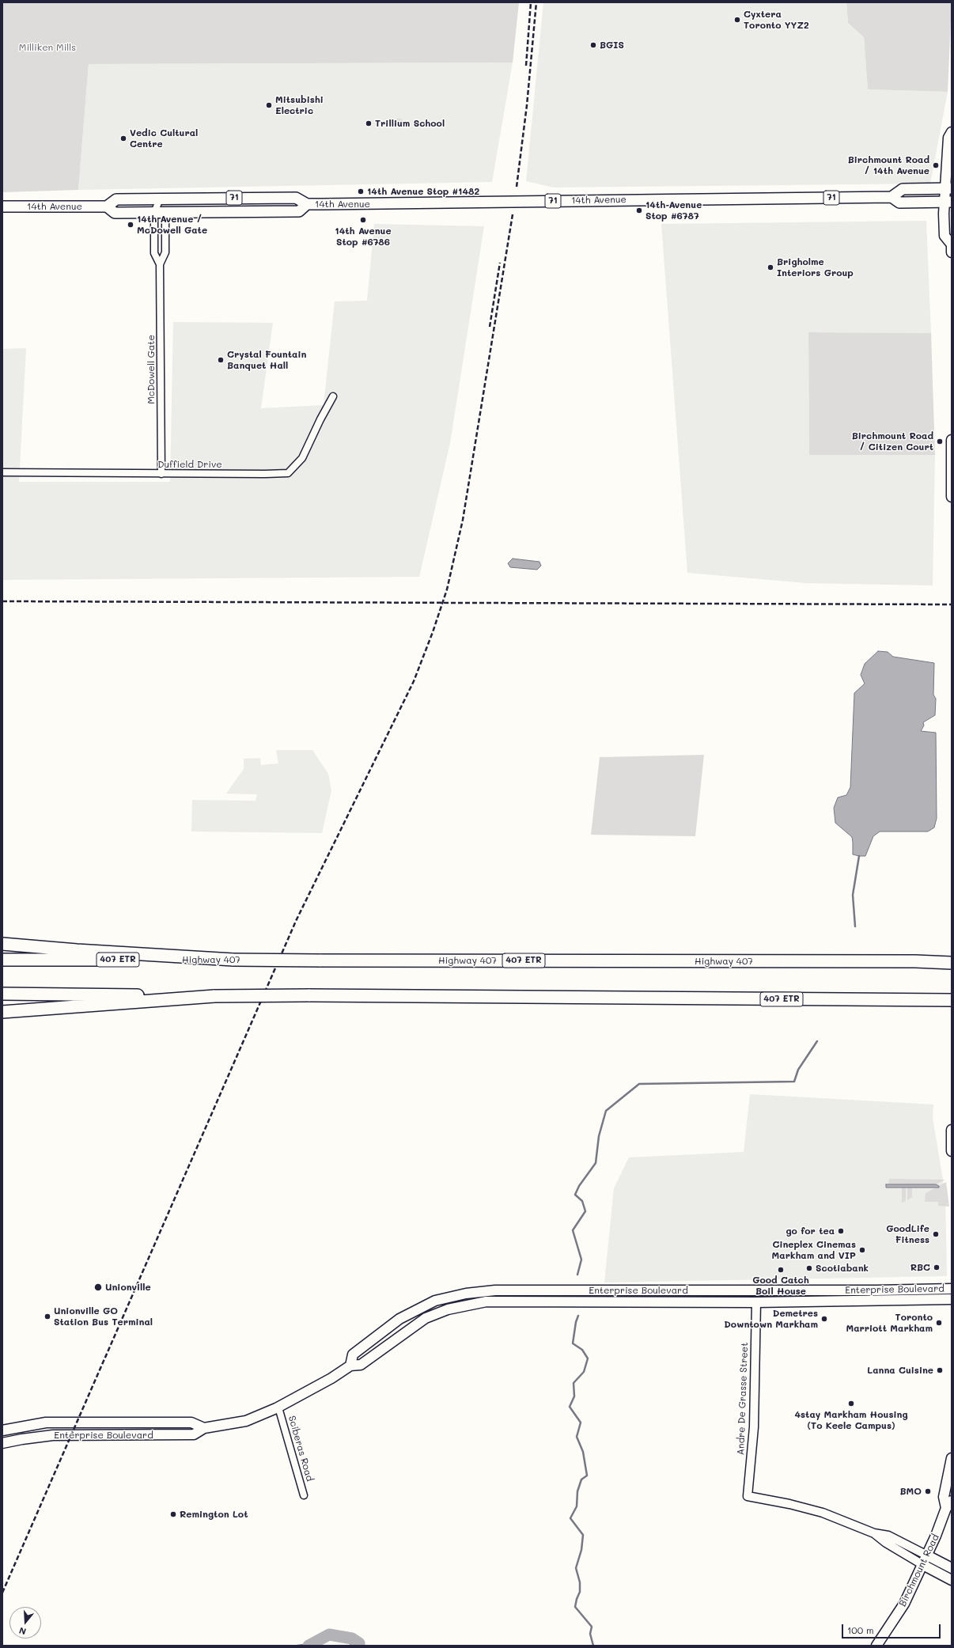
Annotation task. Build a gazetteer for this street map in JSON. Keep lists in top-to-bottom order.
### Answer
{
  "streets": {
    "highway": ["407 ETR", "Highway 407"],
    "main road": [
      "71",
      "14th Avenue",
      "Enterprise Boulevard",
      "Birchmount Road"
    ],
    "street": [
      "McDowell Gate",
      "Duffield Drive",
      "Andre De Grasse Street",
      "Sciberas Road"
    ]
  },
  "crossings": [
    ["14th Avenue", "McDowell Gate"],
    ["McDowell Gate", "Duffield Drive"],
    ["Enterprise Boulevard", "Andre De Grasse Street"],
    ["Enterprise Boulevard", "Sciberas Road"]
  ],
  "parks": ["Milliken Mills"],
  "places": [
    "Cyxtera Toronto YYZ2",
    "BGIS",
    "Mitsubishi Electric",
    "Trillium School",
    "Vedic Cultural Centre",
    "Birchmount Road / 14th Avenue",
    "14th Avenue Stop #1482",
    "14th Avenue Stop #6787",
    "14th Avenue Stop #6786",
    "14th Avenue / McDowell Gate",
    "Brigholme Interiors Group",
    "Crystal Fountain Banquet Hall",
    "Birchmount Road / Citizen Court",
    "go for tea",
    "GoodLife Fitness",
    "Cineplex Cinemas Markham and VIP",
    "RBC",
    "Scotiabank",
    "Good Catch Boil House",
    "Unionville",
    "Unionville GO Station Bus Terminal",
    "Demetres Downtown Markham",
    "Toronto Marriott Markham",
    "Lanna Cuisine",
    "4stay Markham Housing (To Keele Campus)",
    "BMO",
    "Remington Lot"
  ],
  "scale_bar": "100 m",
  "north": "bottom"
}
